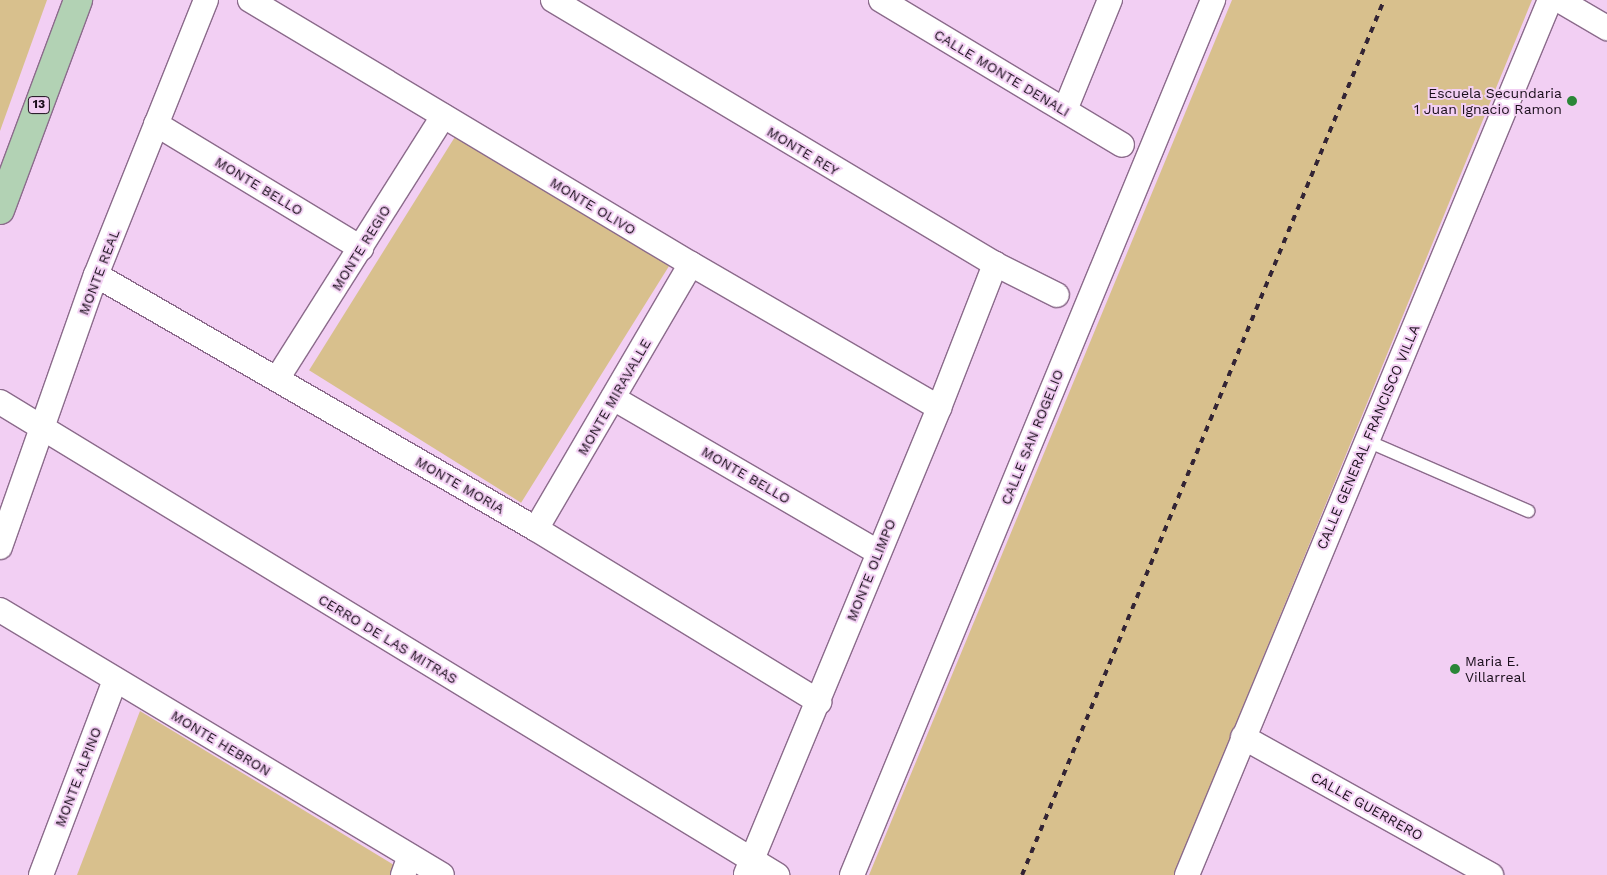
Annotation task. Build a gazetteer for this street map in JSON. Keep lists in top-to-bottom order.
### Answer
{
  "streets": {
    "main road": ["13"],
    "street": [
      "CALLE MONTE DENALI",
      "MONTE REY",
      "MONTE BELLO",
      "MONTE OLIVO",
      "MONTE REGIO",
      "MONTE REAL",
      "MONTE MIRAVALLE",
      "CALLE SAN ROGELIO",
      "CALLE GENERAL FRANCISCO VILLA",
      "MONTE MORIA",
      "MONTE OLIMPO",
      "CERRO DE LAS MITRAS",
      "MONTE HEBRON",
      "MONTE ALPINO",
      "CALLE GUERRERO"
    ]
  },
  "crossings": [
    ["MONTE REY", "MONTE OLIMPO"],
    ["MONTE BELLO", "MONTE REGIO"],
    ["MONTE BELLO", "MONTE REAL"],
    ["MONTE BELLO", "MONTE MIRAVALLE"],
    ["MONTE BELLO", "MONTE OLIMPO"],
    ["MONTE OLIVO", "MONTE REGIO"],
    ["MONTE OLIVO", "MONTE MIRAVALLE"],
    ["MONTE OLIVO", "MONTE OLIMPO"],
    ["MONTE REGIO", "MONTE MORIA"],
    ["MONTE REAL", "MONTE MORIA"],
    ["MONTE REAL", "CERRO DE LAS MITRAS"],
    ["MONTE MIRAVALLE", "MONTE MORIA"],
    ["CALLE GENERAL FRANCISCO VILLA", "CALLE GUERRERO"],
    ["MONTE MORIA", "MONTE OLIMPO"],
    ["MONTE OLIMPO", "CERRO DE LAS MITRAS"],
    ["MONTE HEBRON", "MONTE ALPINO"]
  ],
  "places": ["Escuela Secundaria 1 Juan Ignacio Ramon", "Maria E. Villarreal"]
}
